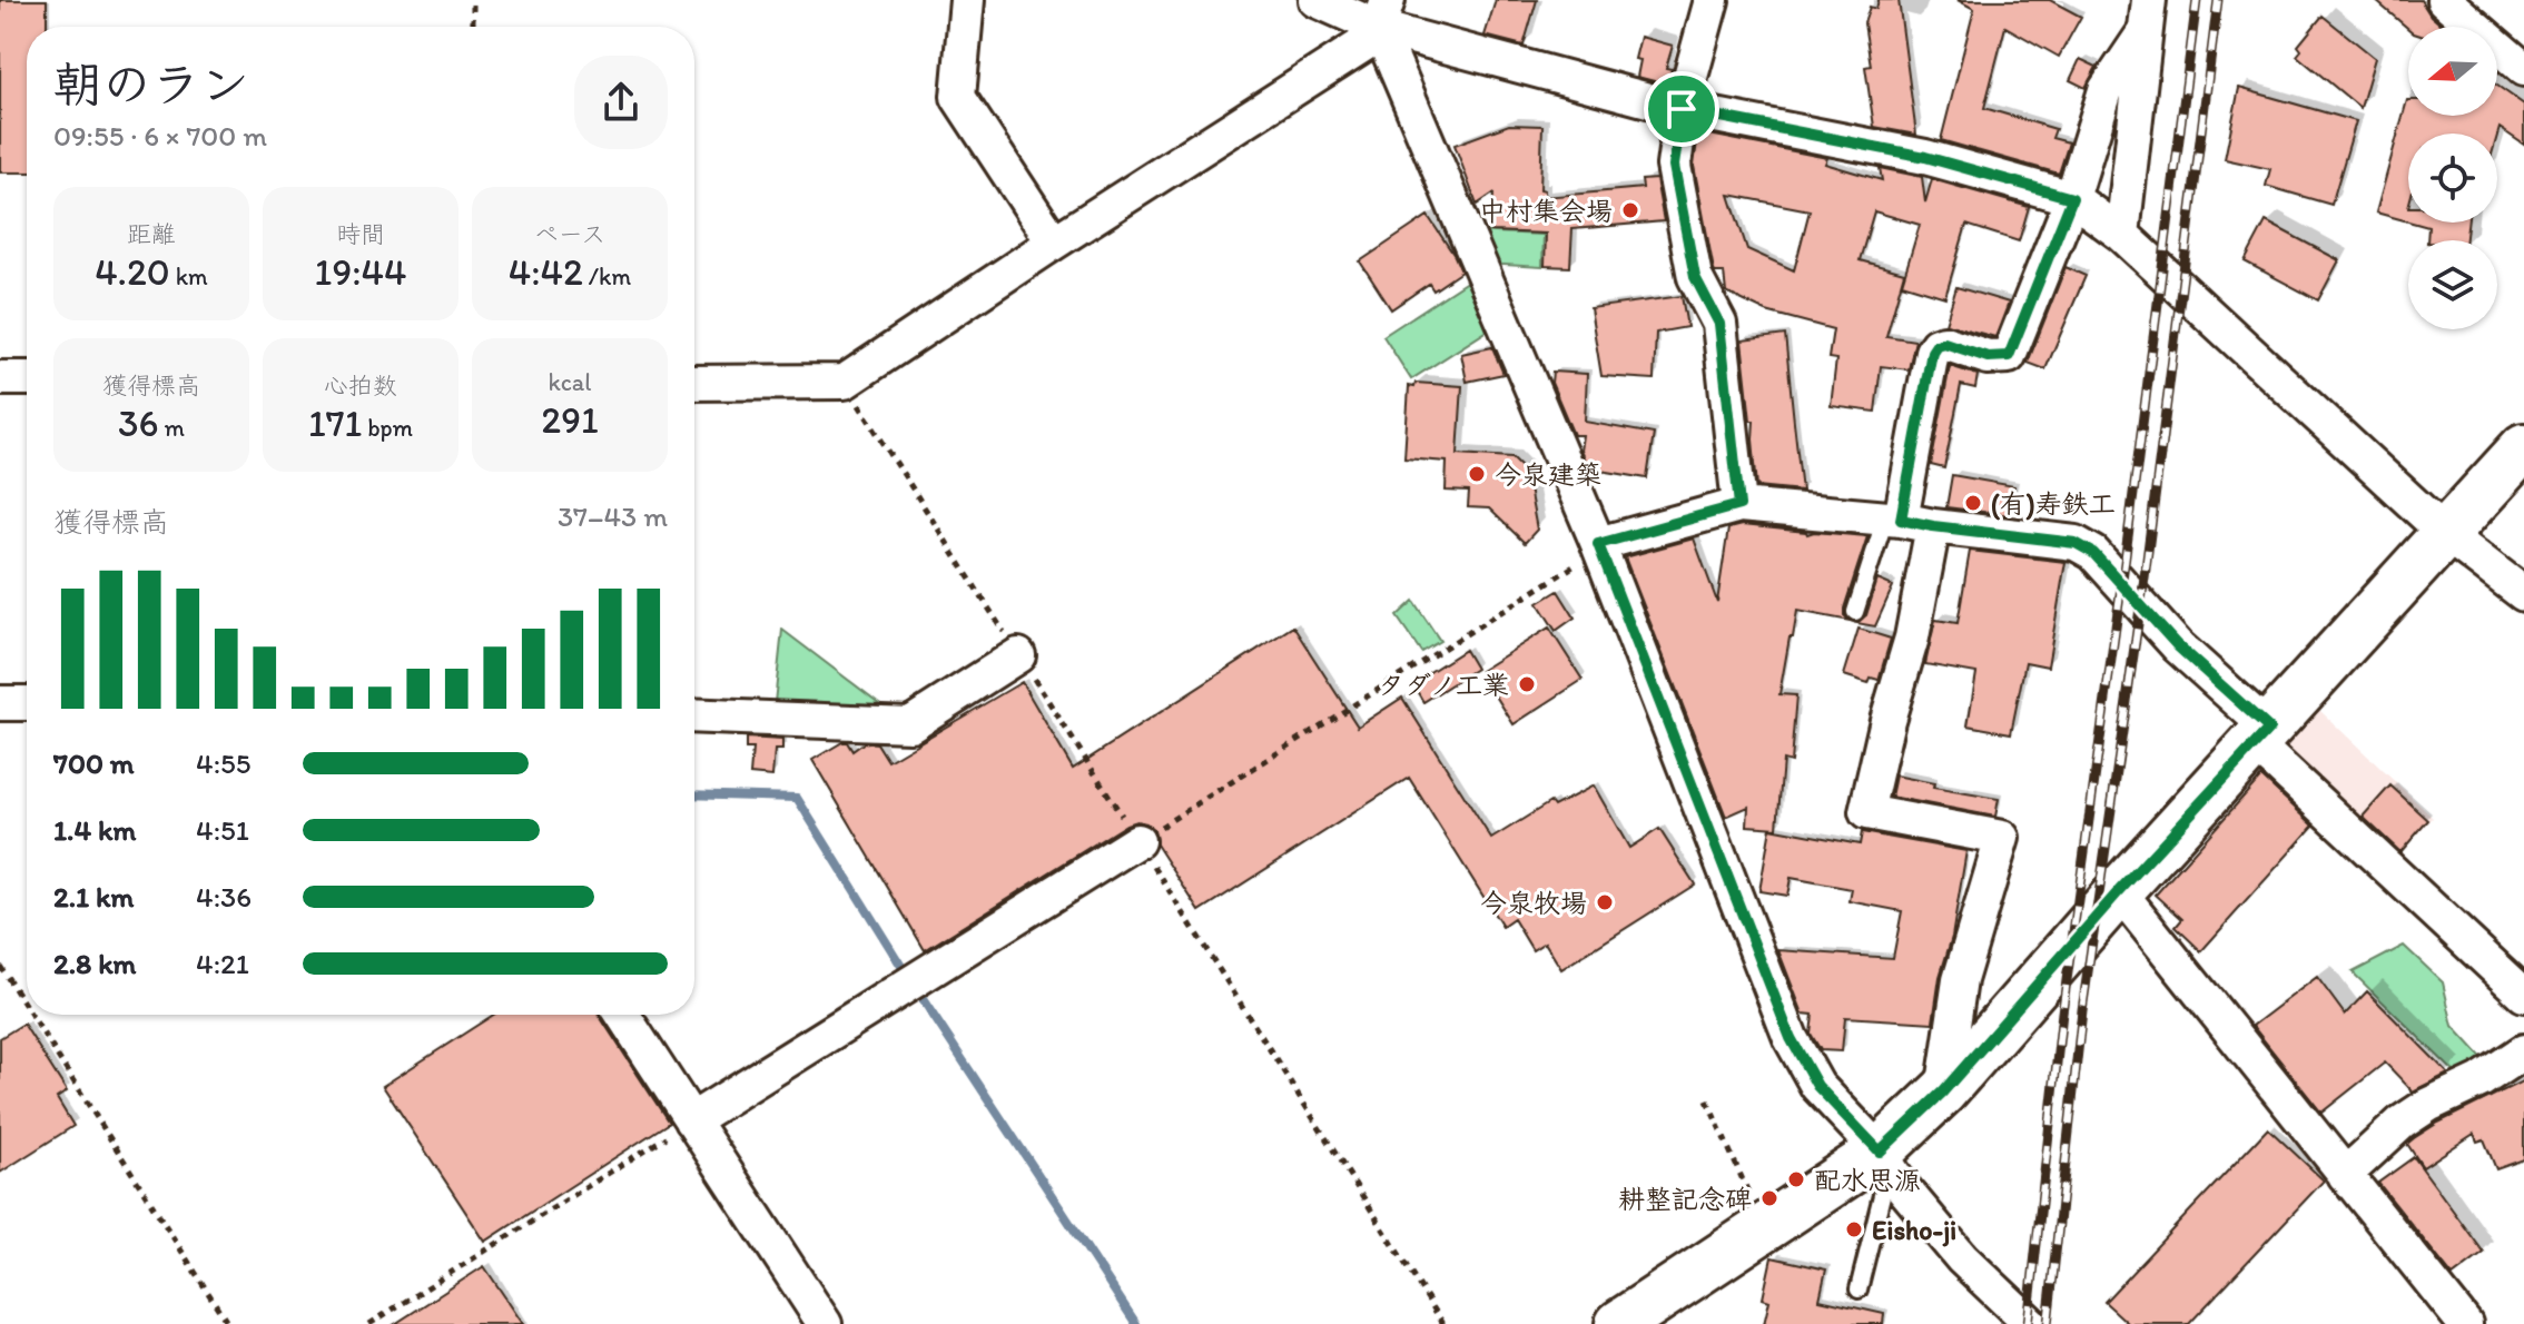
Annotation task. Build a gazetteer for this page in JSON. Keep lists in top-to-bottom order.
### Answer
{
  "places": [
    "中村集会場",
    "今泉建築",
    "(有)寿鉄工",
    "タダノ工業",
    "今泉牧場",
    "配水思源",
    "耕整記念碑",
    "Eisho-ji"
  ],
  "north": "left",
  "page": {
    "heading": ["朝のラン", "09:55 · 6 × 700 m"],
    "stats": [
      ["距離", "4.20 km"],
      ["時間", "19:44"],
      ["ペース", "4:42 /km"],
      ["獲得標高", "36 m"],
      ["心拍数", "171 bpm"],
      ["kcal", "291"]
    ],
    "chart": ["獲得標高", "37–43 m"],
    "list": [
      {
        "name": "700 m",
        "note": "4:55"
      },
      {
        "name": "1.4 km",
        "note": "4:51"
      },
      {
        "name": "2.1 km",
        "note": "4:36"
      },
      {
        "name": "2.8 km",
        "note": "4:21"
      }
    ]
  }
}
